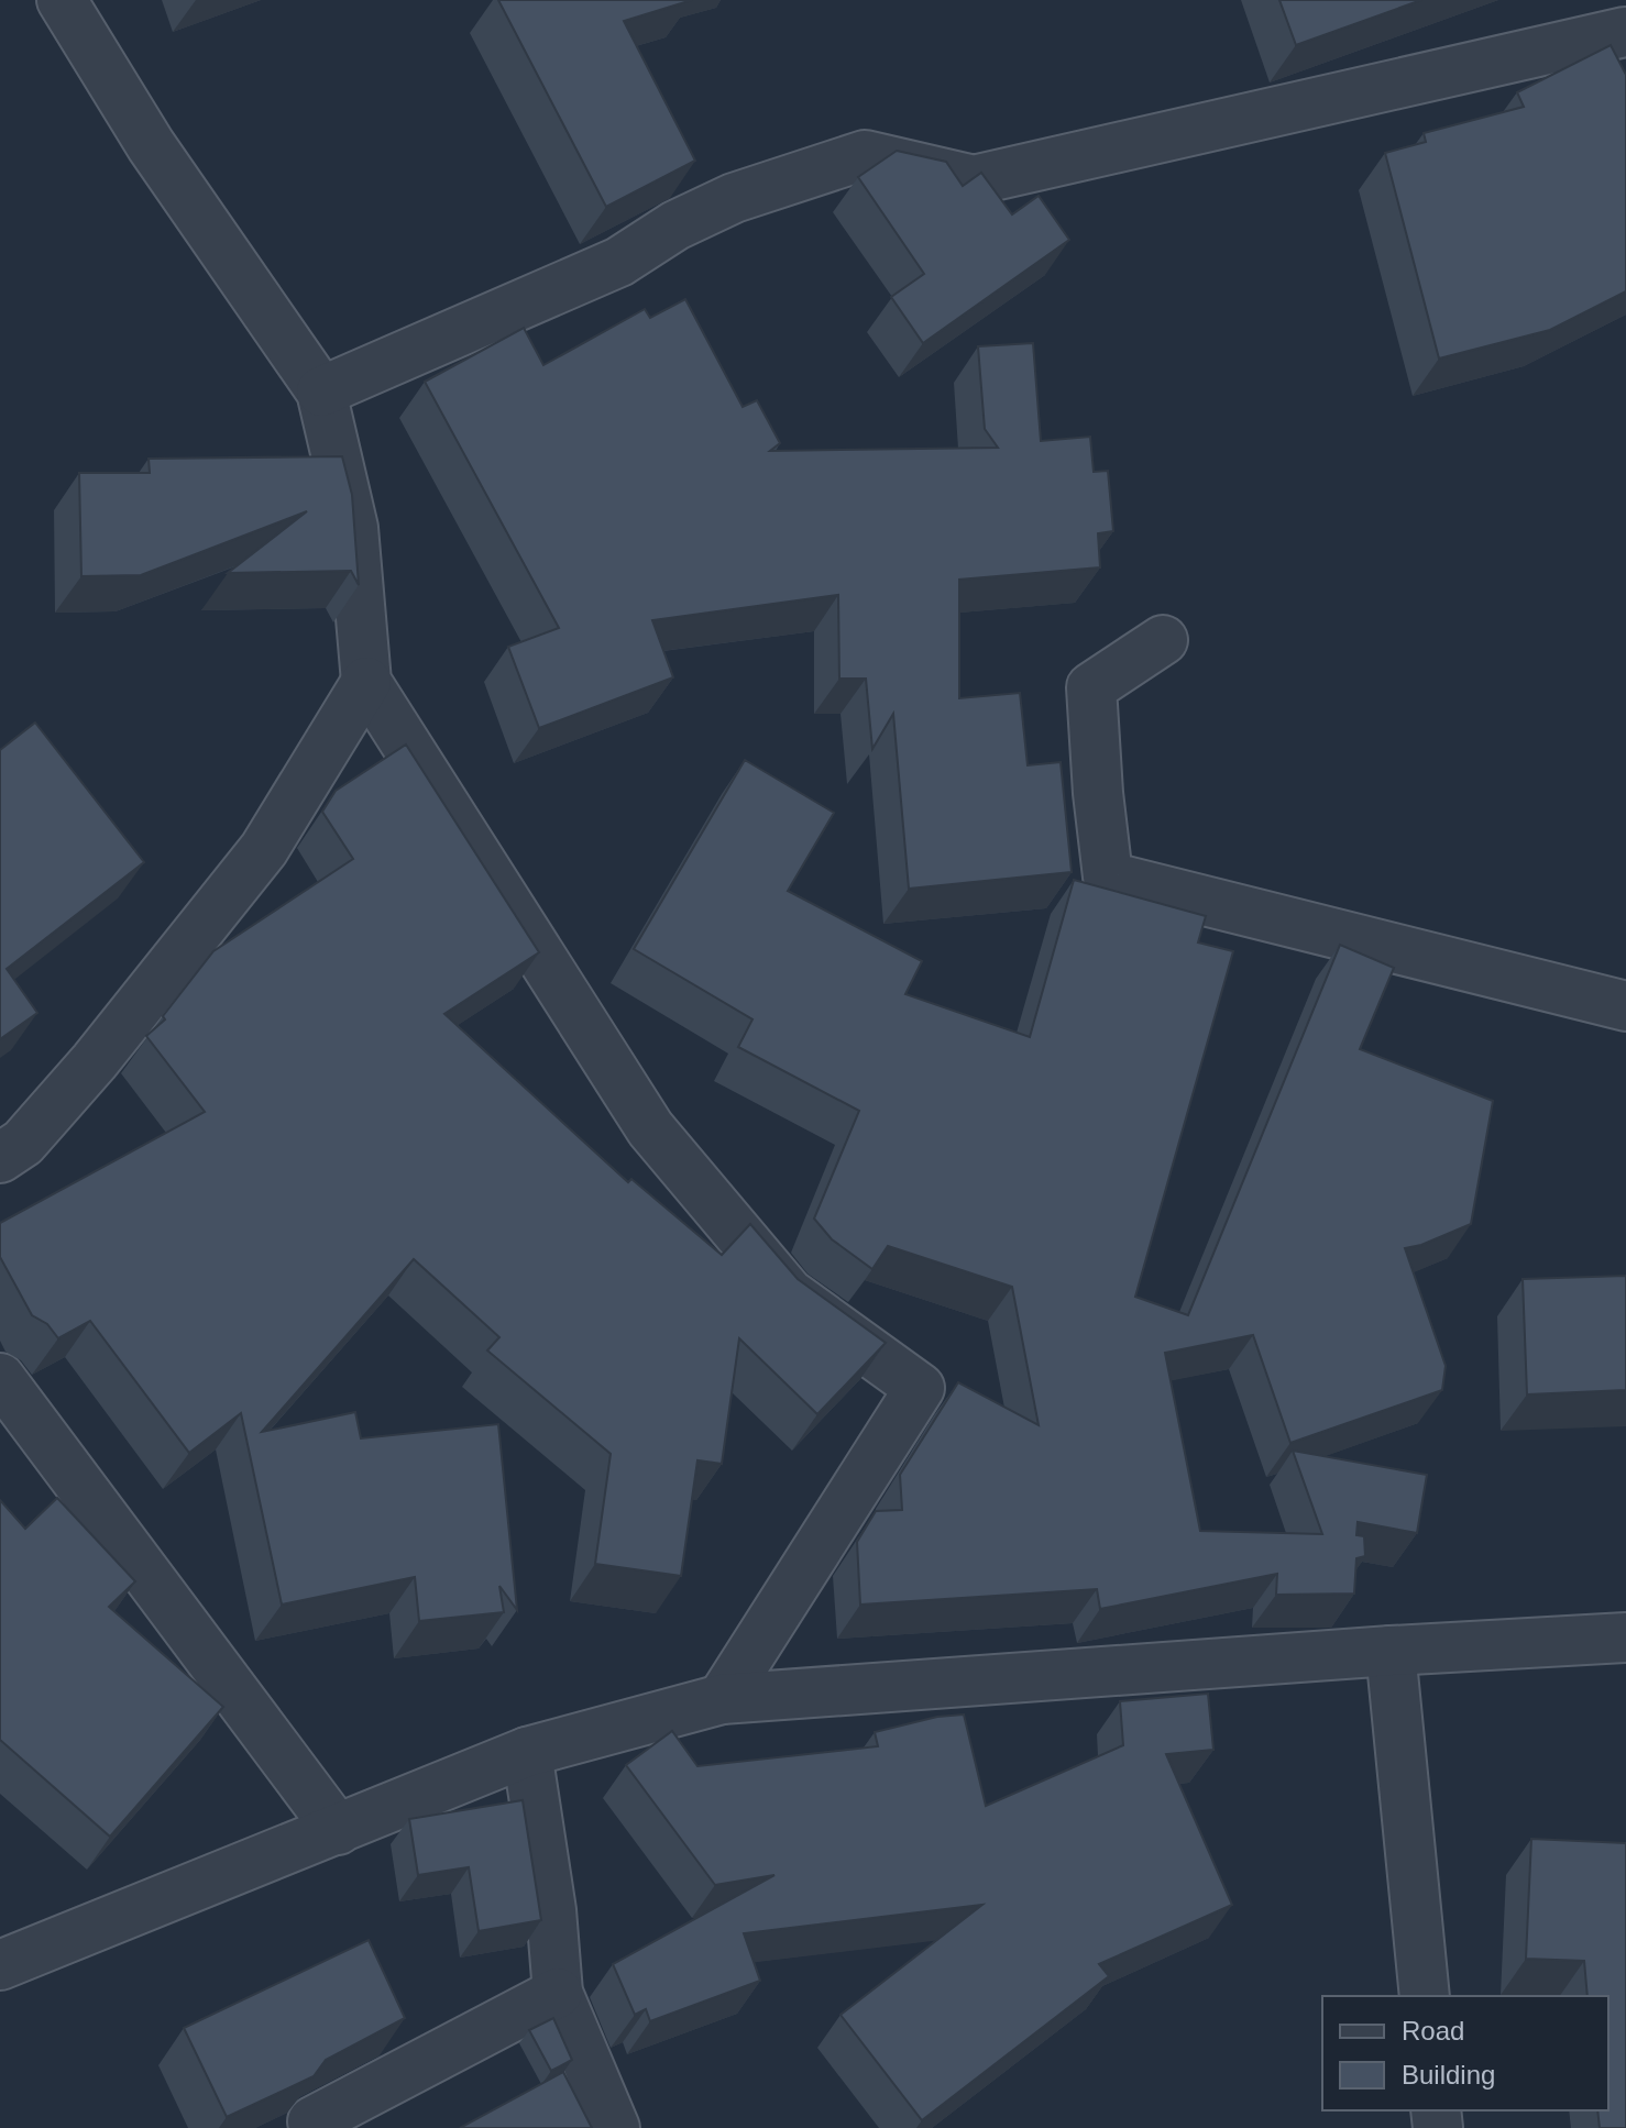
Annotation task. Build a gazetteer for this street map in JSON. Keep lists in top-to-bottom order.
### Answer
{
  "legend": ["Road", "Building"]
}
